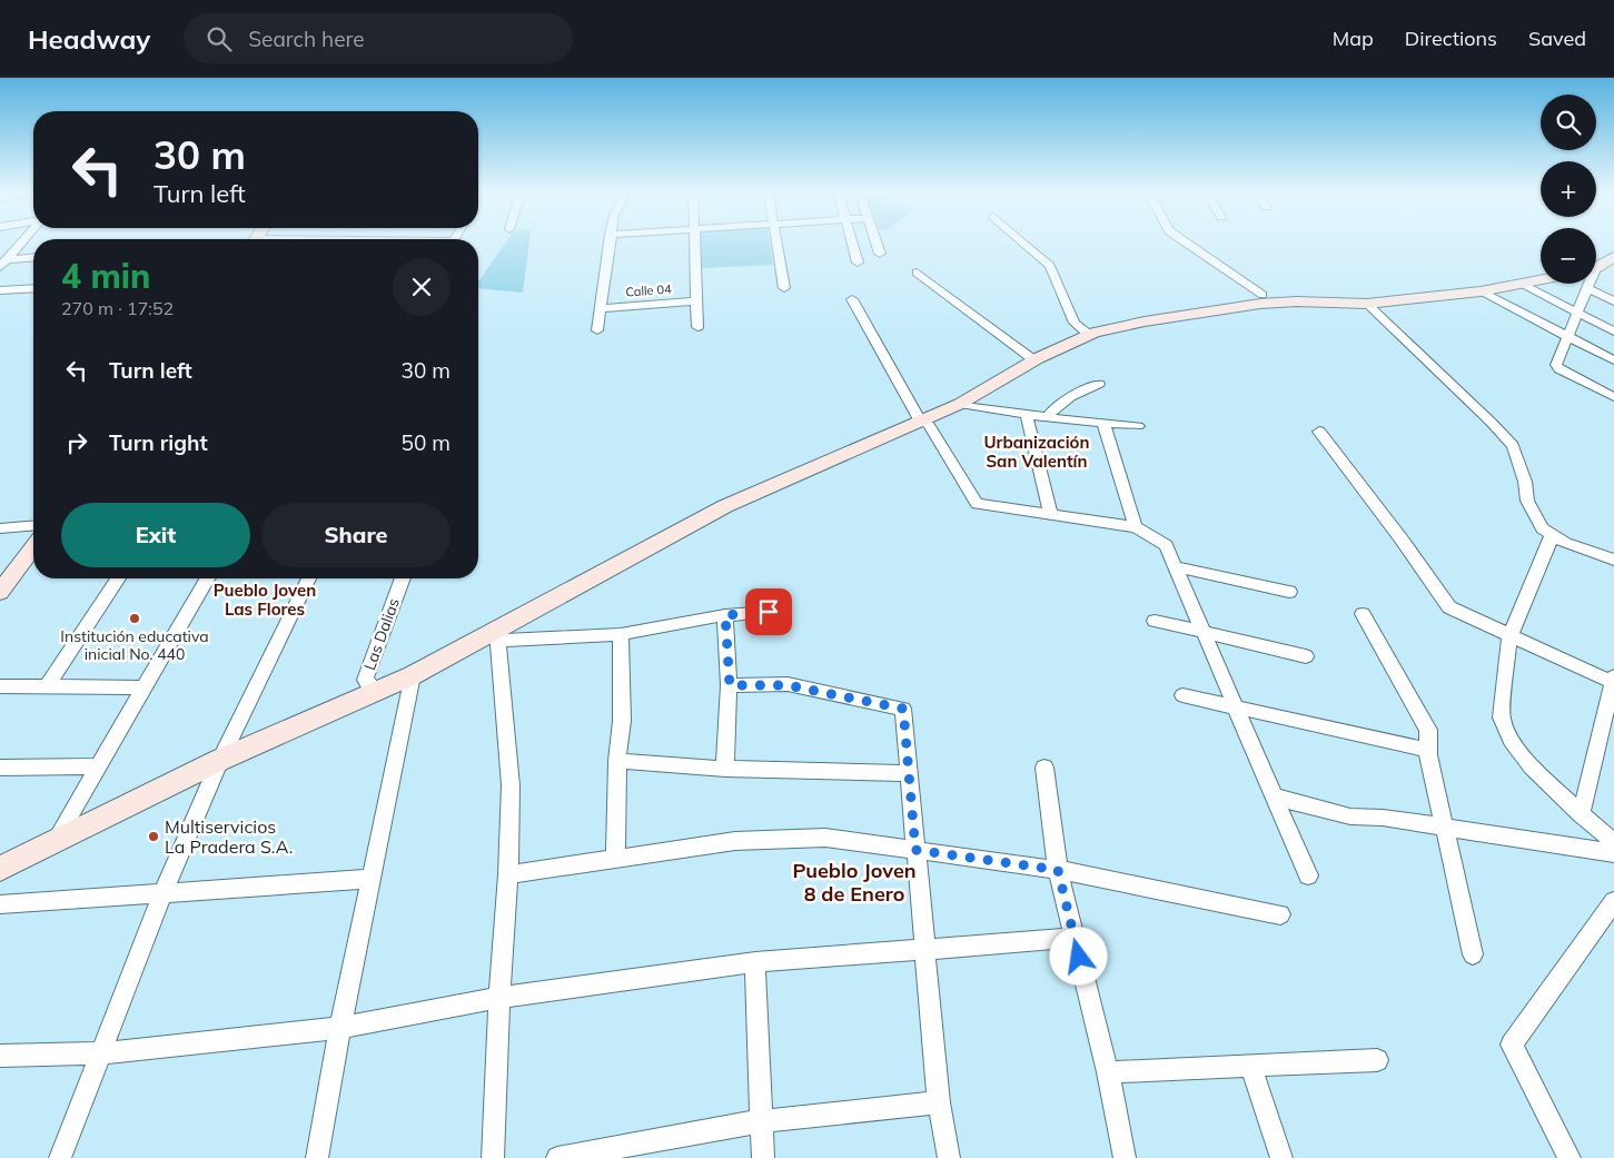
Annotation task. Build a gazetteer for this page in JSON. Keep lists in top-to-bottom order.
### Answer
{
  "streets": {
    "street": ["Calle 04", "Las Dalias"]
  },
  "districts": ["Urbanización San Valentín", "Pueblo Joven Las Flores", "Pueblo Joven 8 de Enero"],
  "places": ["Institución educativa inicial No. 440", "Multiservicios La Pradera S.A."],
  "page": {
    "header": "Headway",
    "search": "Search here",
    "nav": ["Map", "Directions", "Saved"],
    "map_buttons": ["+", "−"],
    "turn": ["30 m", "Turn left"],
    "heading": ["4 min", "270 m · 17:52"],
    "list": [
      {
        "name": "Turn left",
        "value": "30 m"
      },
      {
        "name": "Turn right",
        "value": "50 m"
      }
    ],
    "buttons": ["Exit", "Share"]
  }
}
